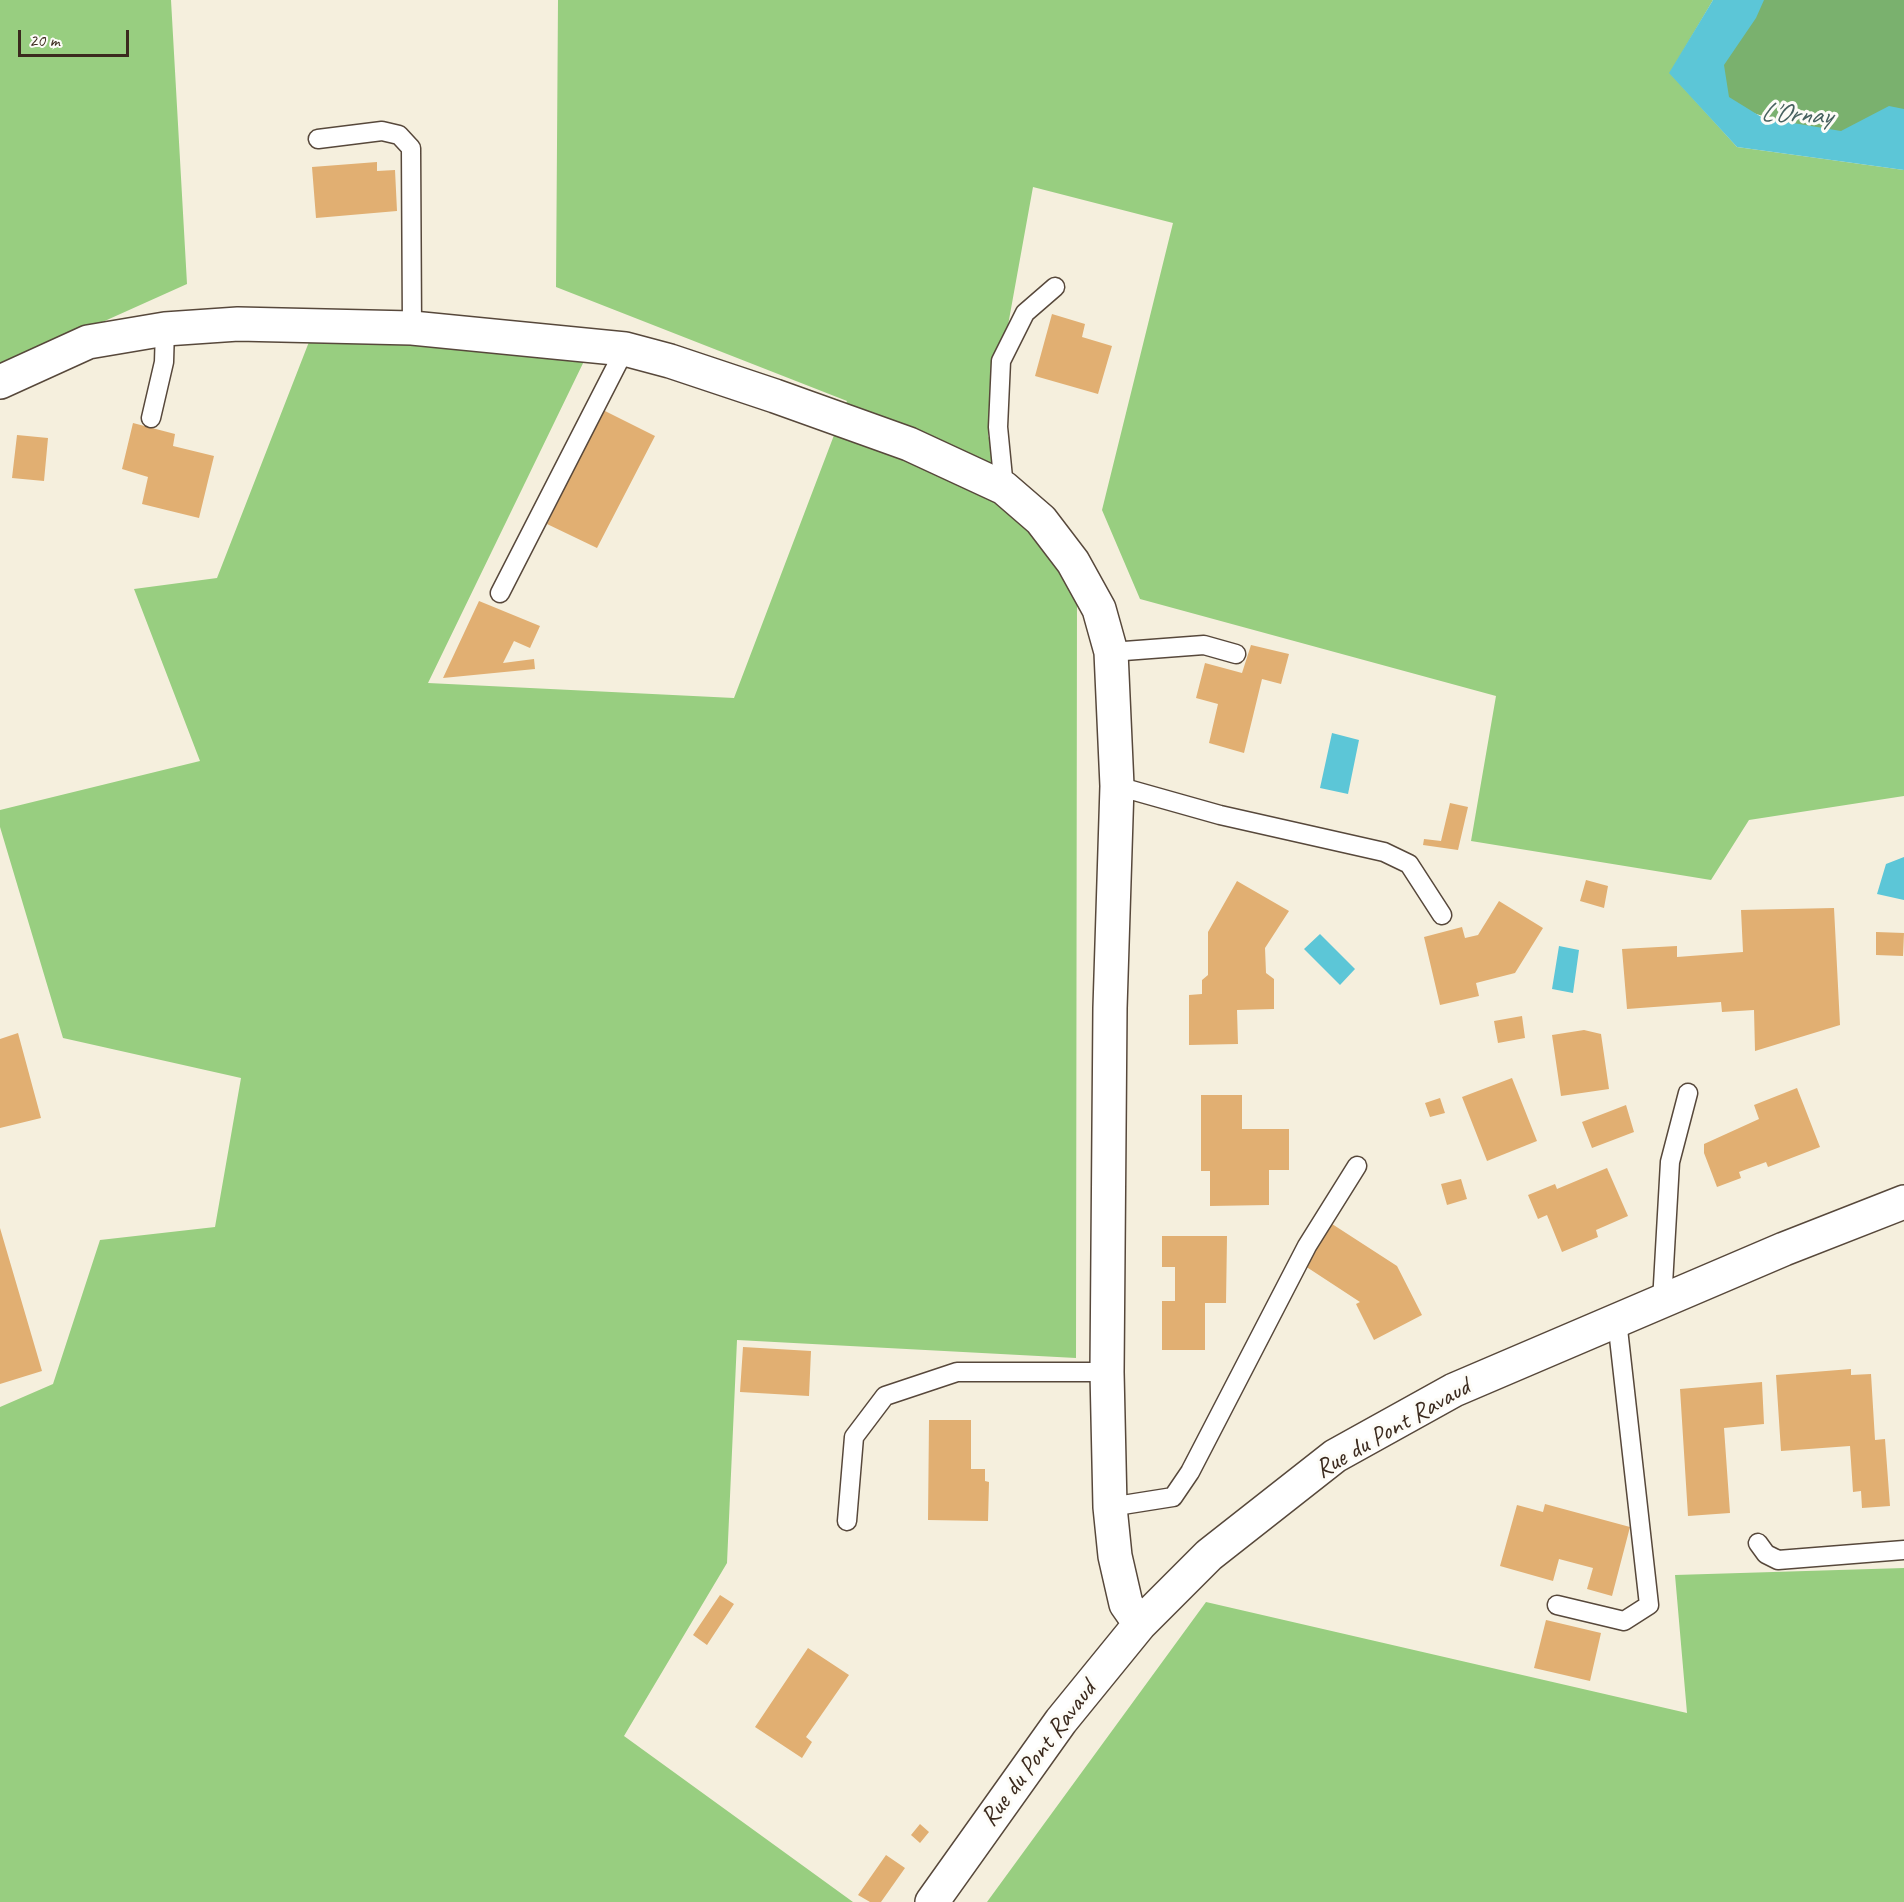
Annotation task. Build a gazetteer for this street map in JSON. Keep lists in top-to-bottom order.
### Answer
{
  "streets": {
    "street": ["Rue du Pont Ravaud"]
  },
  "water": ["L'Ornay"],
  "scale_bar": "20 m"
}
